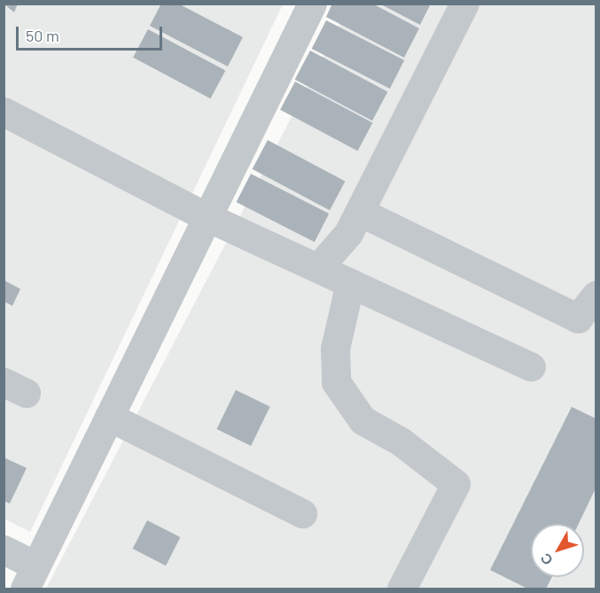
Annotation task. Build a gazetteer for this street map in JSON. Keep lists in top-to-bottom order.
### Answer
{
  "scale_bar": "50 m",
  "north": "bottom left"
}
